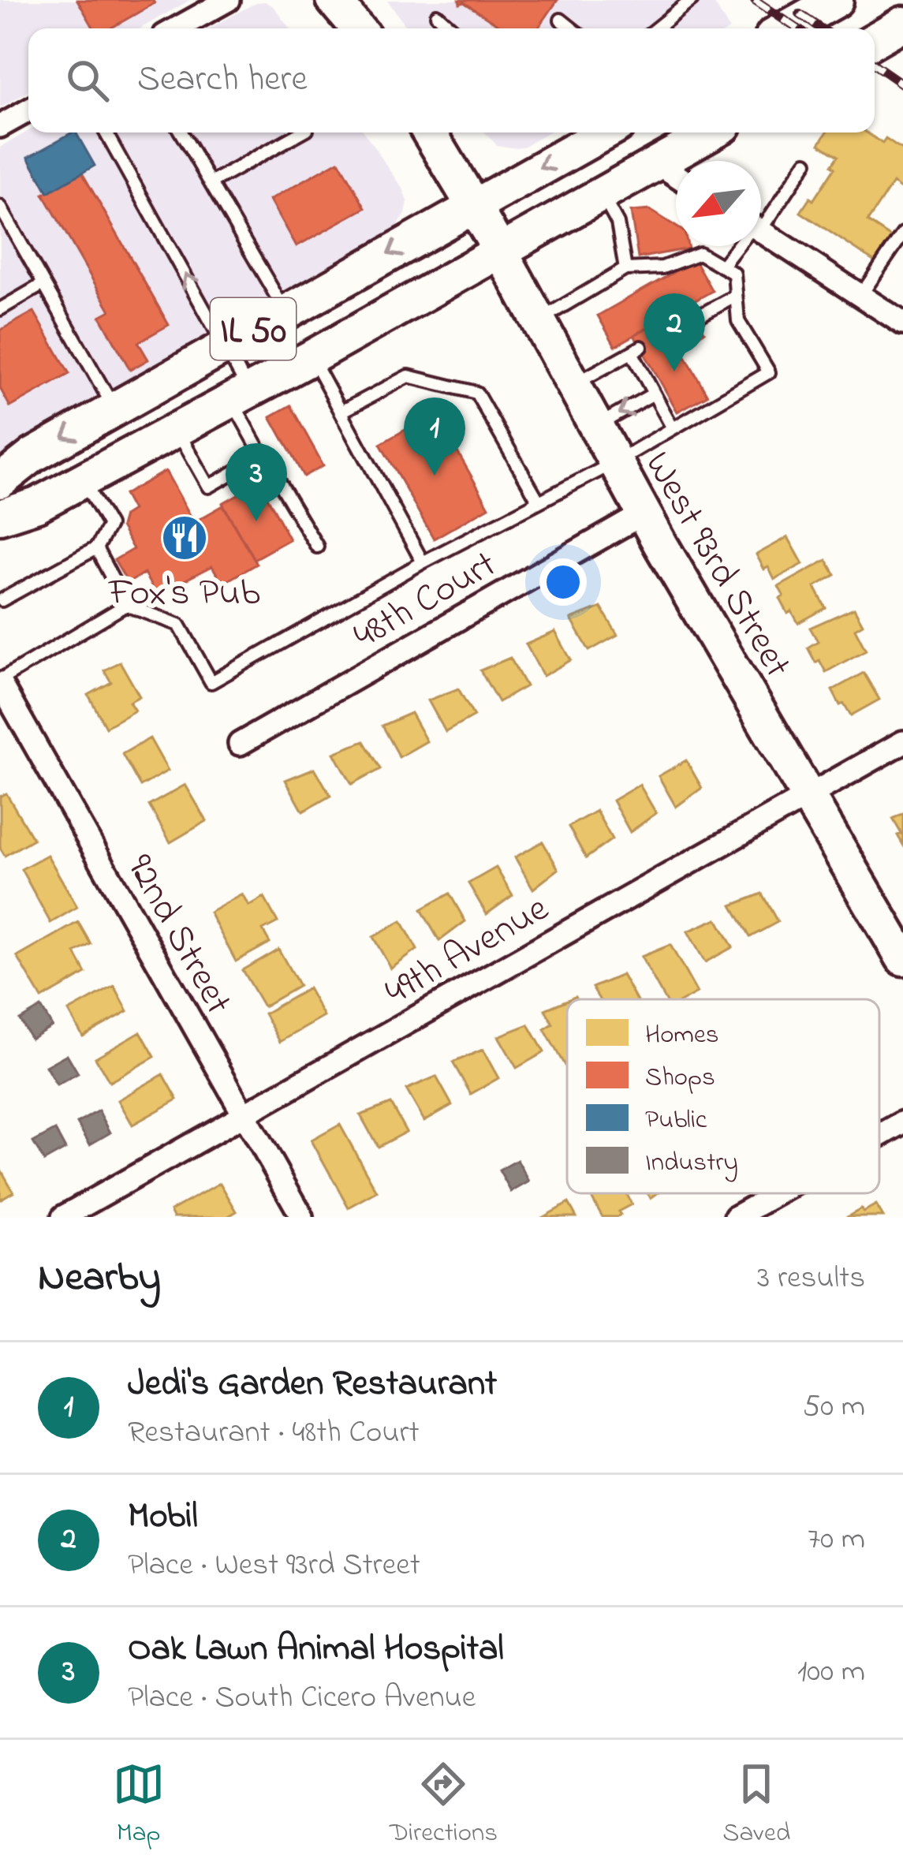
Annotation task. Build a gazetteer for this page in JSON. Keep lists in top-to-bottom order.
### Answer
{
  "streets": {
    "main road": ["IL 50", "West 93rd Street"],
    "street": ["48th Court", "92nd Street", "49th Avenue"]
  },
  "crossings": [
    ["IL 50", "West 93rd Street"],
    ["West 93rd Street", "48th Court"],
    ["West 93rd Street", "49th Avenue"],
    ["92nd Street", "49th Avenue"]
  ],
  "places": {
    "restaurant": ["Fox's Pub"]
  },
  "legend": [
    "Homes",
    "Shops",
    "Public",
    "Industry"
  ],
  "north": "bottom left",
  "page": {
    "search": "Search here",
    "pins": ["2", "1", "3"],
    "heading": ["Nearby", "3 results"],
    "list": [
      {
        "mark": "1",
        "name": "Jedi's Garden Restaurant",
        "note": "Restaurant · 48th Court",
        "value": "50 m"
      },
      {
        "mark": "2",
        "name": "Mobil",
        "note": "Place · West 93rd Street",
        "value": "70 m"
      },
      {
        "mark": "3",
        "name": "Oak Lawn Animal Hospital",
        "note": "Place · South Cicero Avenue",
        "value": "100 m"
      }
    ],
    "nav": ["Map", "Directions", "Saved"]
  }
}
